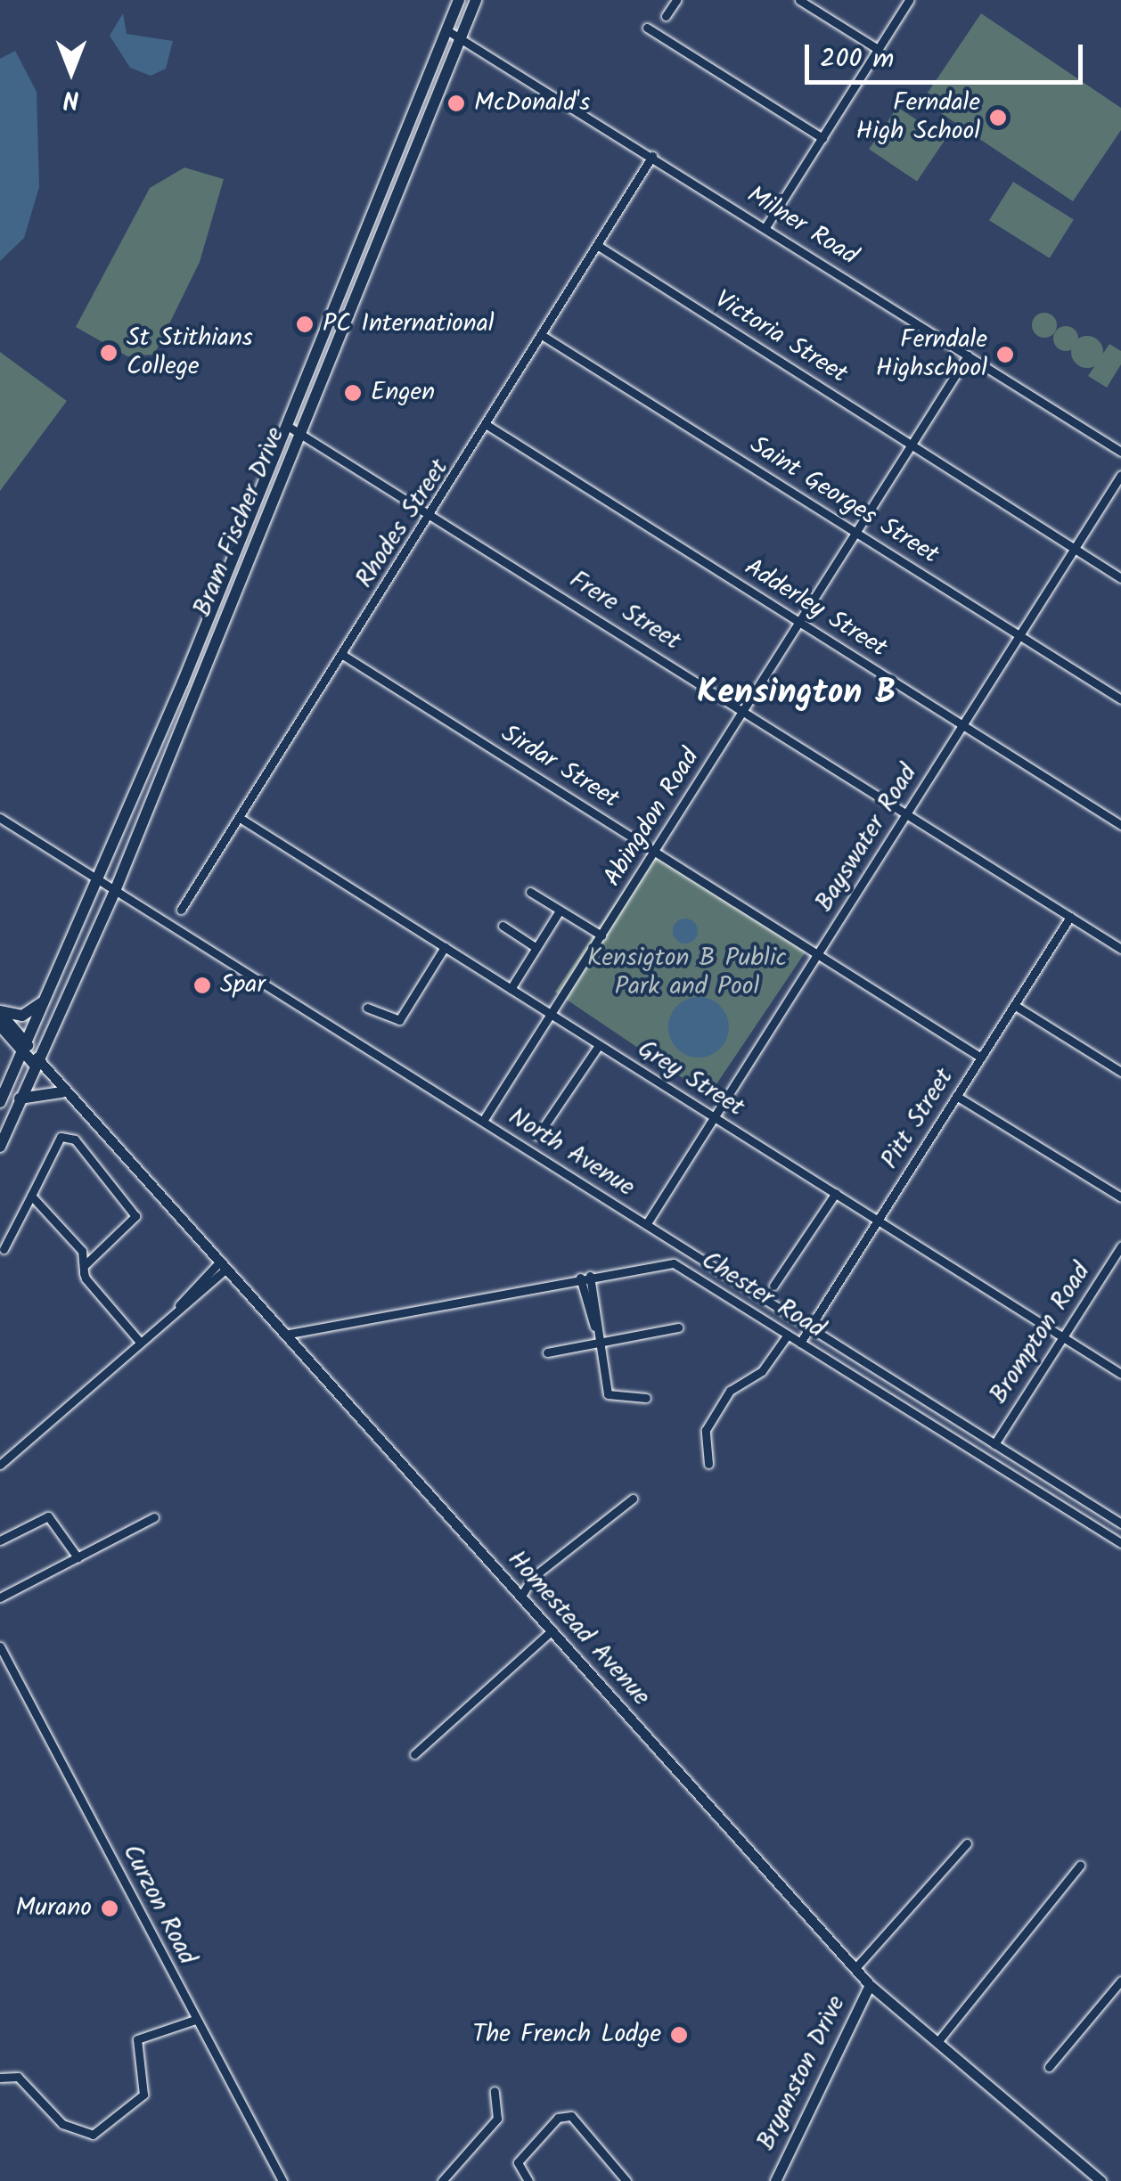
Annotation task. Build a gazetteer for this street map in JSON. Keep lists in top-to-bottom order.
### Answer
{
  "streets": {
    "main road": ["Bram Fischer Drive"],
    "street": [
      "Milner Road",
      "Victoria Street",
      "Saint Georges Street",
      "Rhodes Street",
      "Adderley Street",
      "Frere Street",
      "Sirdar Street",
      "Abingdon Road",
      "Bayswater Road",
      "Grey Street",
      "Pitt Street",
      "North Avenue",
      "Chester Road",
      "Brompton Road",
      "Homestead Avenue",
      "Curzon Road",
      "Bryanston Drive"
    ]
  },
  "crossings": [
    ["Milner Road", "Bram Fischer Drive"],
    ["Milner Road", "Rhodes Street"],
    ["Milner Road", "Abingdon Road"],
    ["Victoria Street", "Rhodes Street"],
    ["Victoria Street", "Abingdon Road"],
    ["Victoria Street", "Bayswater Road"],
    ["Saint Georges Street", "Rhodes Street"],
    ["Saint Georges Street", "Abingdon Road"],
    ["Saint Georges Street", "Bayswater Road"],
    ["Bram Fischer Drive", "Frere Street"],
    ["Bram Fischer Drive", "North Avenue"],
    ["Bram Fischer Drive", "Homestead Avenue"],
    ["Rhodes Street", "Adderley Street"],
    ["Rhodes Street", "Frere Street"],
    ["Rhodes Street", "Sirdar Street"],
    ["Rhodes Street", "Grey Street"],
    ["Adderley Street", "Abingdon Road"],
    ["Adderley Street", "Bayswater Road"],
    ["Frere Street", "Abingdon Road"],
    ["Frere Street", "Bayswater Road"],
    ["Frere Street", "Pitt Street"],
    ["Sirdar Street", "Abingdon Road"],
    ["Sirdar Street", "Bayswater Road"],
    ["Sirdar Street", "Pitt Street"],
    ["Abingdon Road", "Grey Street"],
    ["Abingdon Road", "North Avenue"],
    ["Bayswater Road", "Grey Street"],
    ["Bayswater Road", "North Avenue"],
    ["Grey Street", "Pitt Street"],
    ["Grey Street", "Brompton Road"],
    ["Pitt Street", "North Avenue"],
    ["Pitt Street", "Chester Road"],
    ["North Avenue", "Brompton Road"],
    ["Chester Road", "Homestead Avenue"],
    ["Homestead Avenue", "Bryanston Drive"]
  ],
  "districts": ["Kensington B"],
  "parks": ["Kensigton B Public Park and Pool"],
  "places": [
    "McDonald's",
    "Ferndale High School",
    "PC International",
    "St Stithians College",
    "Ferndale Highschool",
    "Engen",
    "Spar",
    "Murano",
    "The French Lodge"
  ],
  "scale_bar": "200 m",
  "north": "bottom"
}
